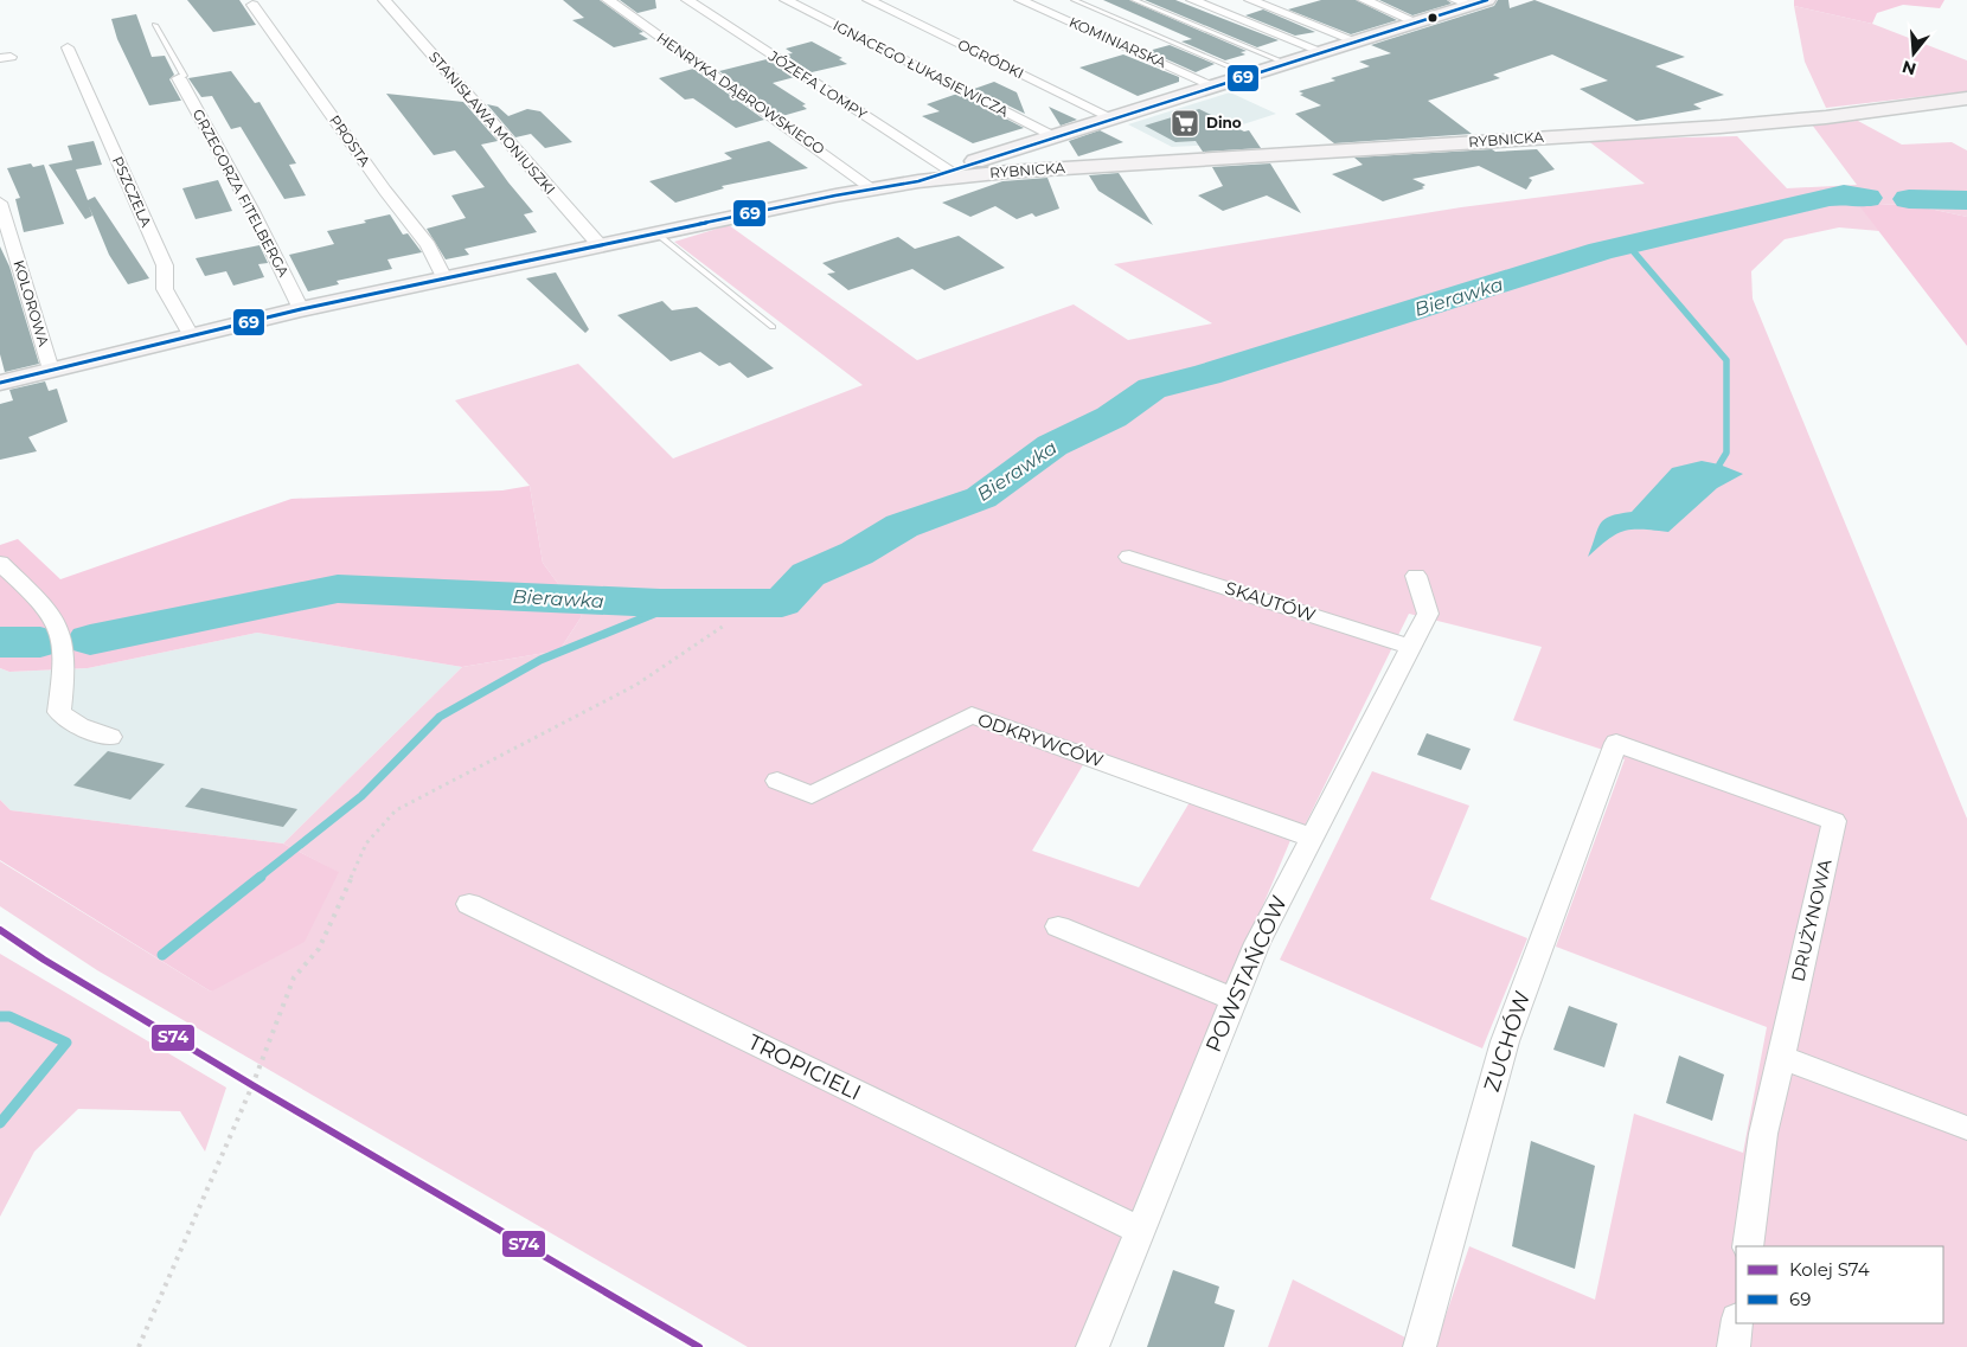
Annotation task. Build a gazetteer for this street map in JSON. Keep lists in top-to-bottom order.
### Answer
{
  "streets": {
    "main road": ["RYBNICKA"],
    "street": [
      "KOMINIARSKA",
      "OGRÓDKI",
      "IGNACEGO ŁUKASIEWICZA",
      "JÓZEFA LOMPY",
      "HENRYKA DĄBROWSKIEGO",
      "STANISŁAWA MONIUSZKI",
      "PROSTA",
      "PSZCZELA",
      "GRZEGORZA FITELBERGA",
      "KOLOROWA",
      "SKAUTÓW",
      "ODKRYWCÓW",
      "DRUŻYNOWA",
      "POWSTAŃCÓW",
      "ZUCHÓW",
      "TROPICIELI"
    ]
  },
  "crossings": [
    ["HENRYKA DĄBROWSKIEGO", "RYBNICKA"],
    ["STANISŁAWA MONIUSZKI", "RYBNICKA"],
    ["RYBNICKA", "PROSTA"],
    ["RYBNICKA", "PSZCZELA"],
    ["RYBNICKA", "GRZEGORZA FITELBERGA"],
    ["RYBNICKA", "KOLOROWA"],
    ["SKAUTÓW", "POWSTAŃCÓW"],
    ["ODKRYWCÓW", "POWSTAŃCÓW"],
    ["DRUŻYNOWA", "ZUCHÓW"],
    ["POWSTAŃCÓW", "TROPICIELI"]
  ],
  "water": ["Bierawka"],
  "places": {
    "supermarket": ["Dino"]
  },
  "lines": ["transit line 69", "rail line S74"],
  "legend": ["Kolej S74", "69"],
  "north": "bottom"
}
